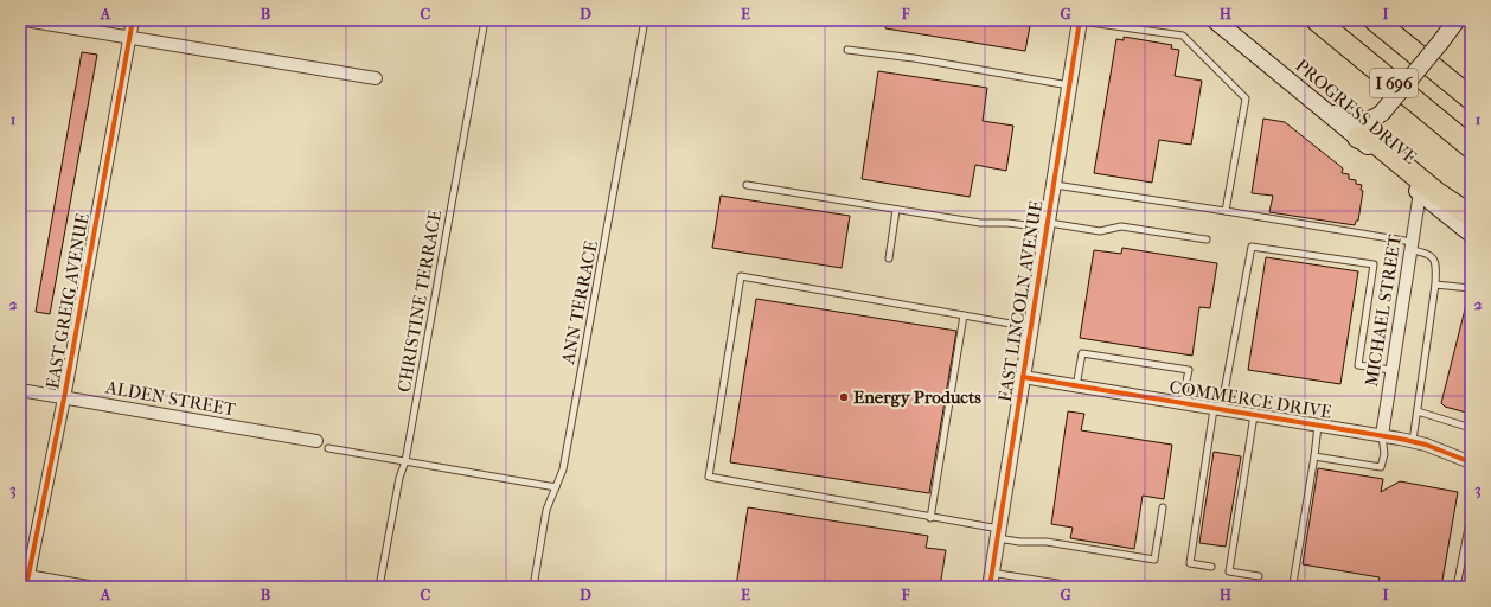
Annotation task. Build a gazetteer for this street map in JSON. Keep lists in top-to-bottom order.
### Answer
{
  "streets": {
    "highway": ["I 696"],
    "main road": ["PROGRESS DRIVE"],
    "street": [
      "EAST GREIG AVENUE",
      "EAST LINCOLN AVENUE",
      "MICHAEL STREET",
      "ALDEN STREET",
      "COMMERCE DRIVE"
    ],
    "lane": ["CHRISTINE TERRACE", "ANN TERRACE"]
  },
  "crossings": [
    ["PROGRESS DRIVE", "MICHAEL STREET"],
    ["EAST GREIG AVENUE", "ALDEN STREET"],
    ["EAST LINCOLN AVENUE", "COMMERCE DRIVE"],
    ["MICHAEL STREET", "COMMERCE DRIVE"]
  ],
  "places": ["Energy Products"],
  "grid": {
    "columns": [
      "A",
      "B",
      "C",
      "D",
      "E",
      "F",
      "G",
      "H",
      "I"
    ],
    "rows": ["1", "2", "3"]
  }
}
